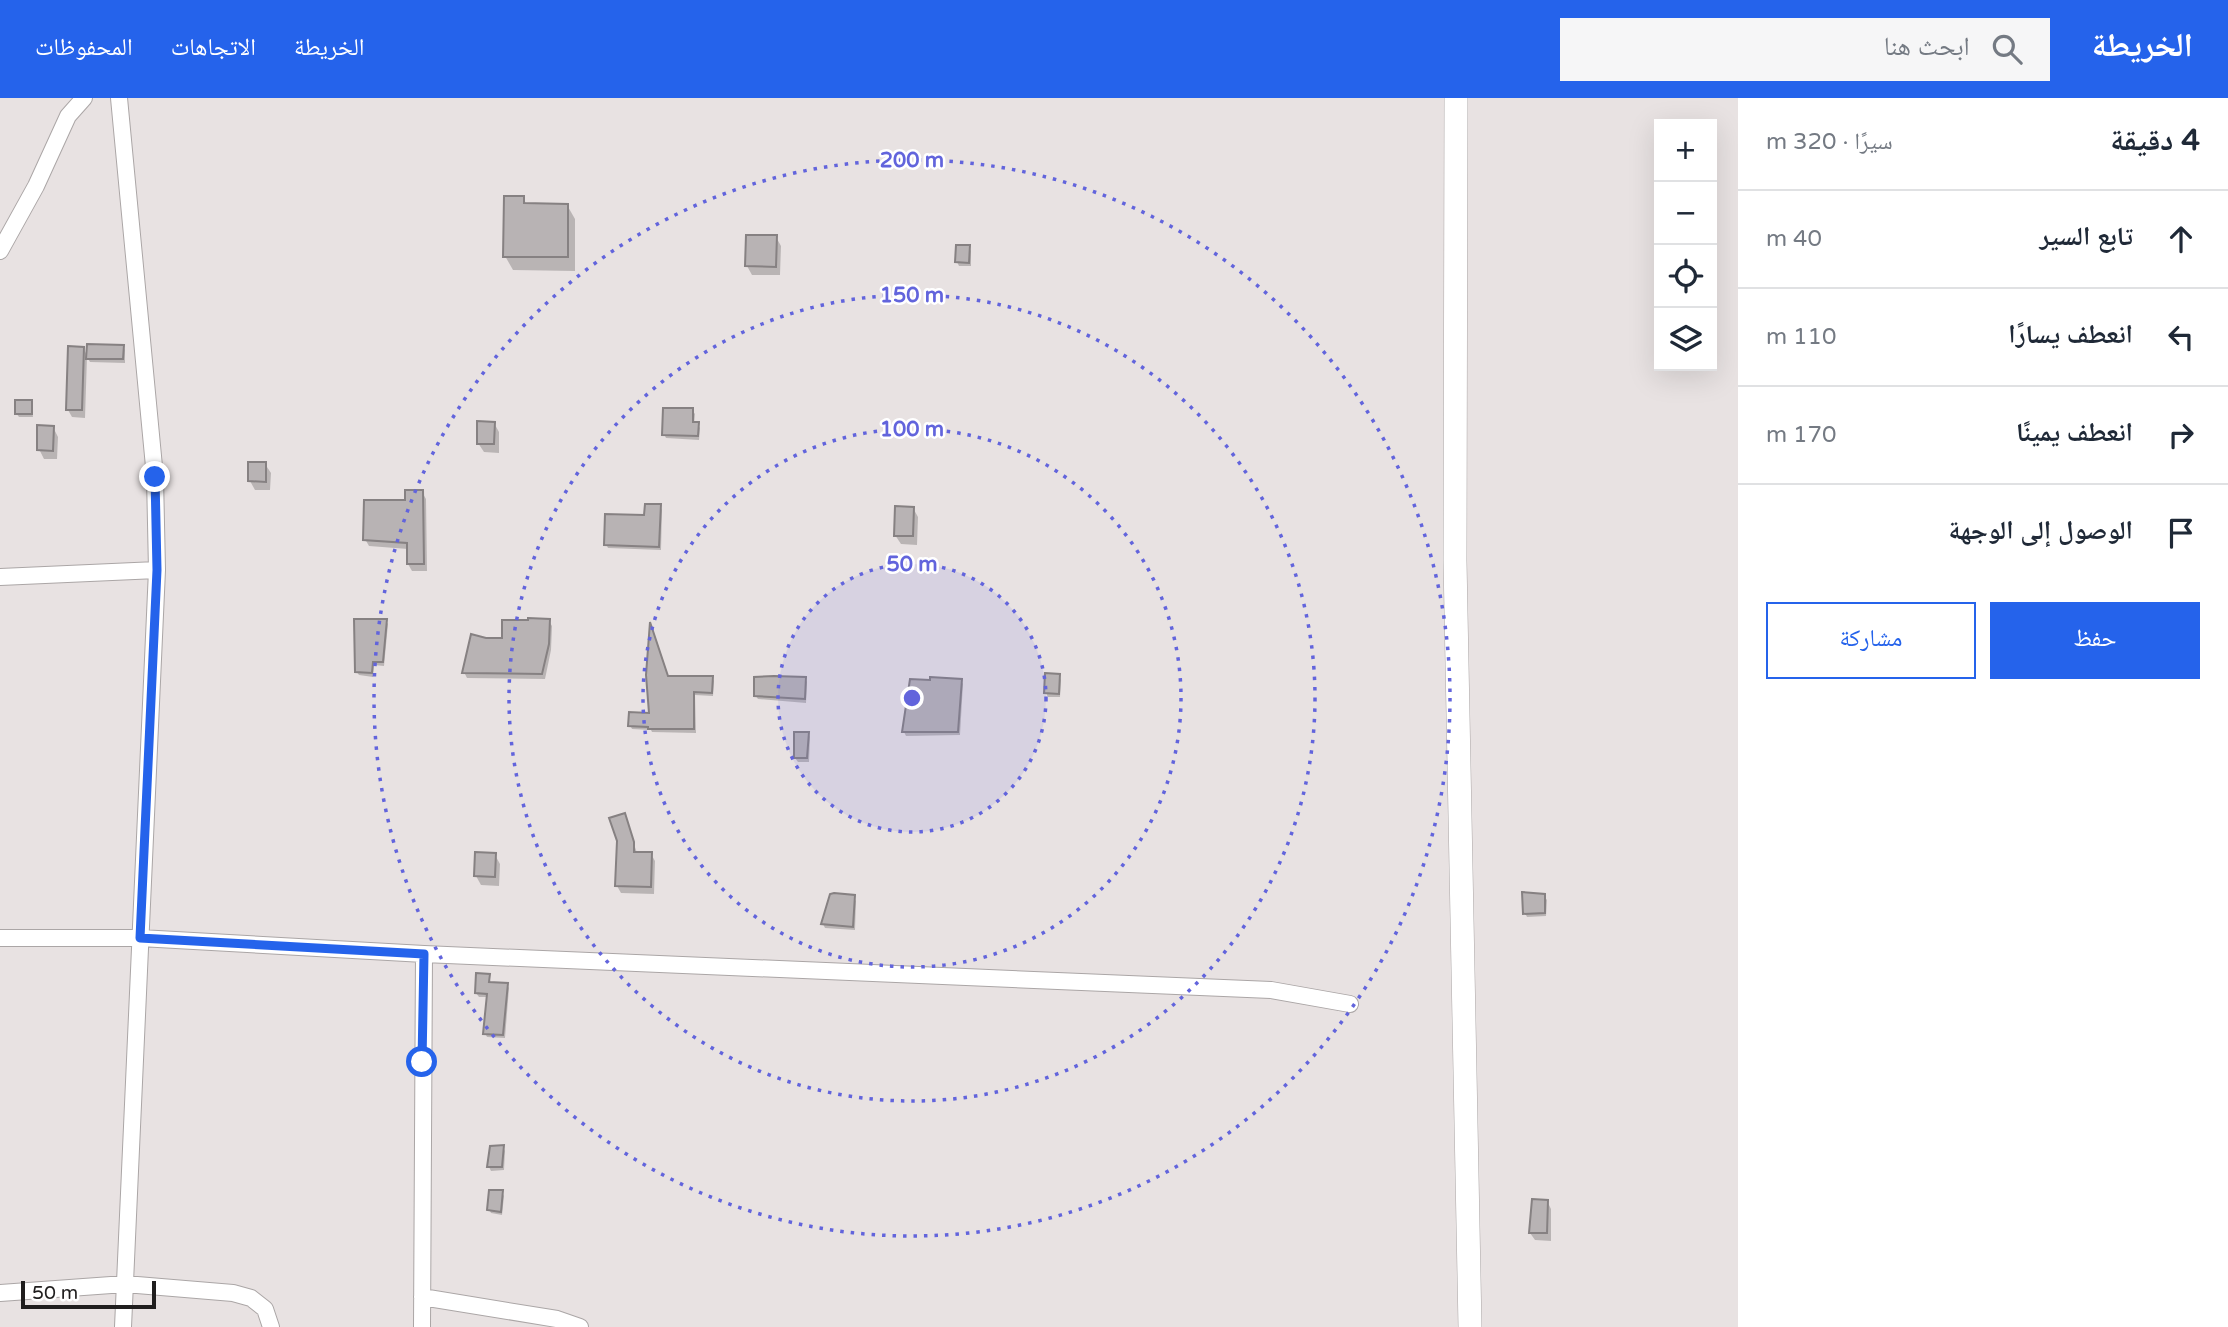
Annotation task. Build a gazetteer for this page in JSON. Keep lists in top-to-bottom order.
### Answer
{
  "scale_bar": "50 m",
  "page": {
    "header": "الخريطة",
    "search": "ابحث هنا",
    "nav": ["الخريطة", "الاتجاهات", "المحفوظات"],
    "heading": ["4 دقيقة", "سيرًا · 320 m"],
    "map_buttons": ["+", "−"],
    "list": [
      ["تابع السير", "40 m"],
      ["انعطف يسارًا", "110 m"],
      ["انعطف يمينًا", "170 m"],
      "الوصول إلى الوجهة"
    ],
    "buttons": ["حفظ", "مشاركة"],
    "scale": "50 m"
  },
  "rings": [
    "200 m",
    "150 m",
    "100 m",
    "50 m"
  ]
}
